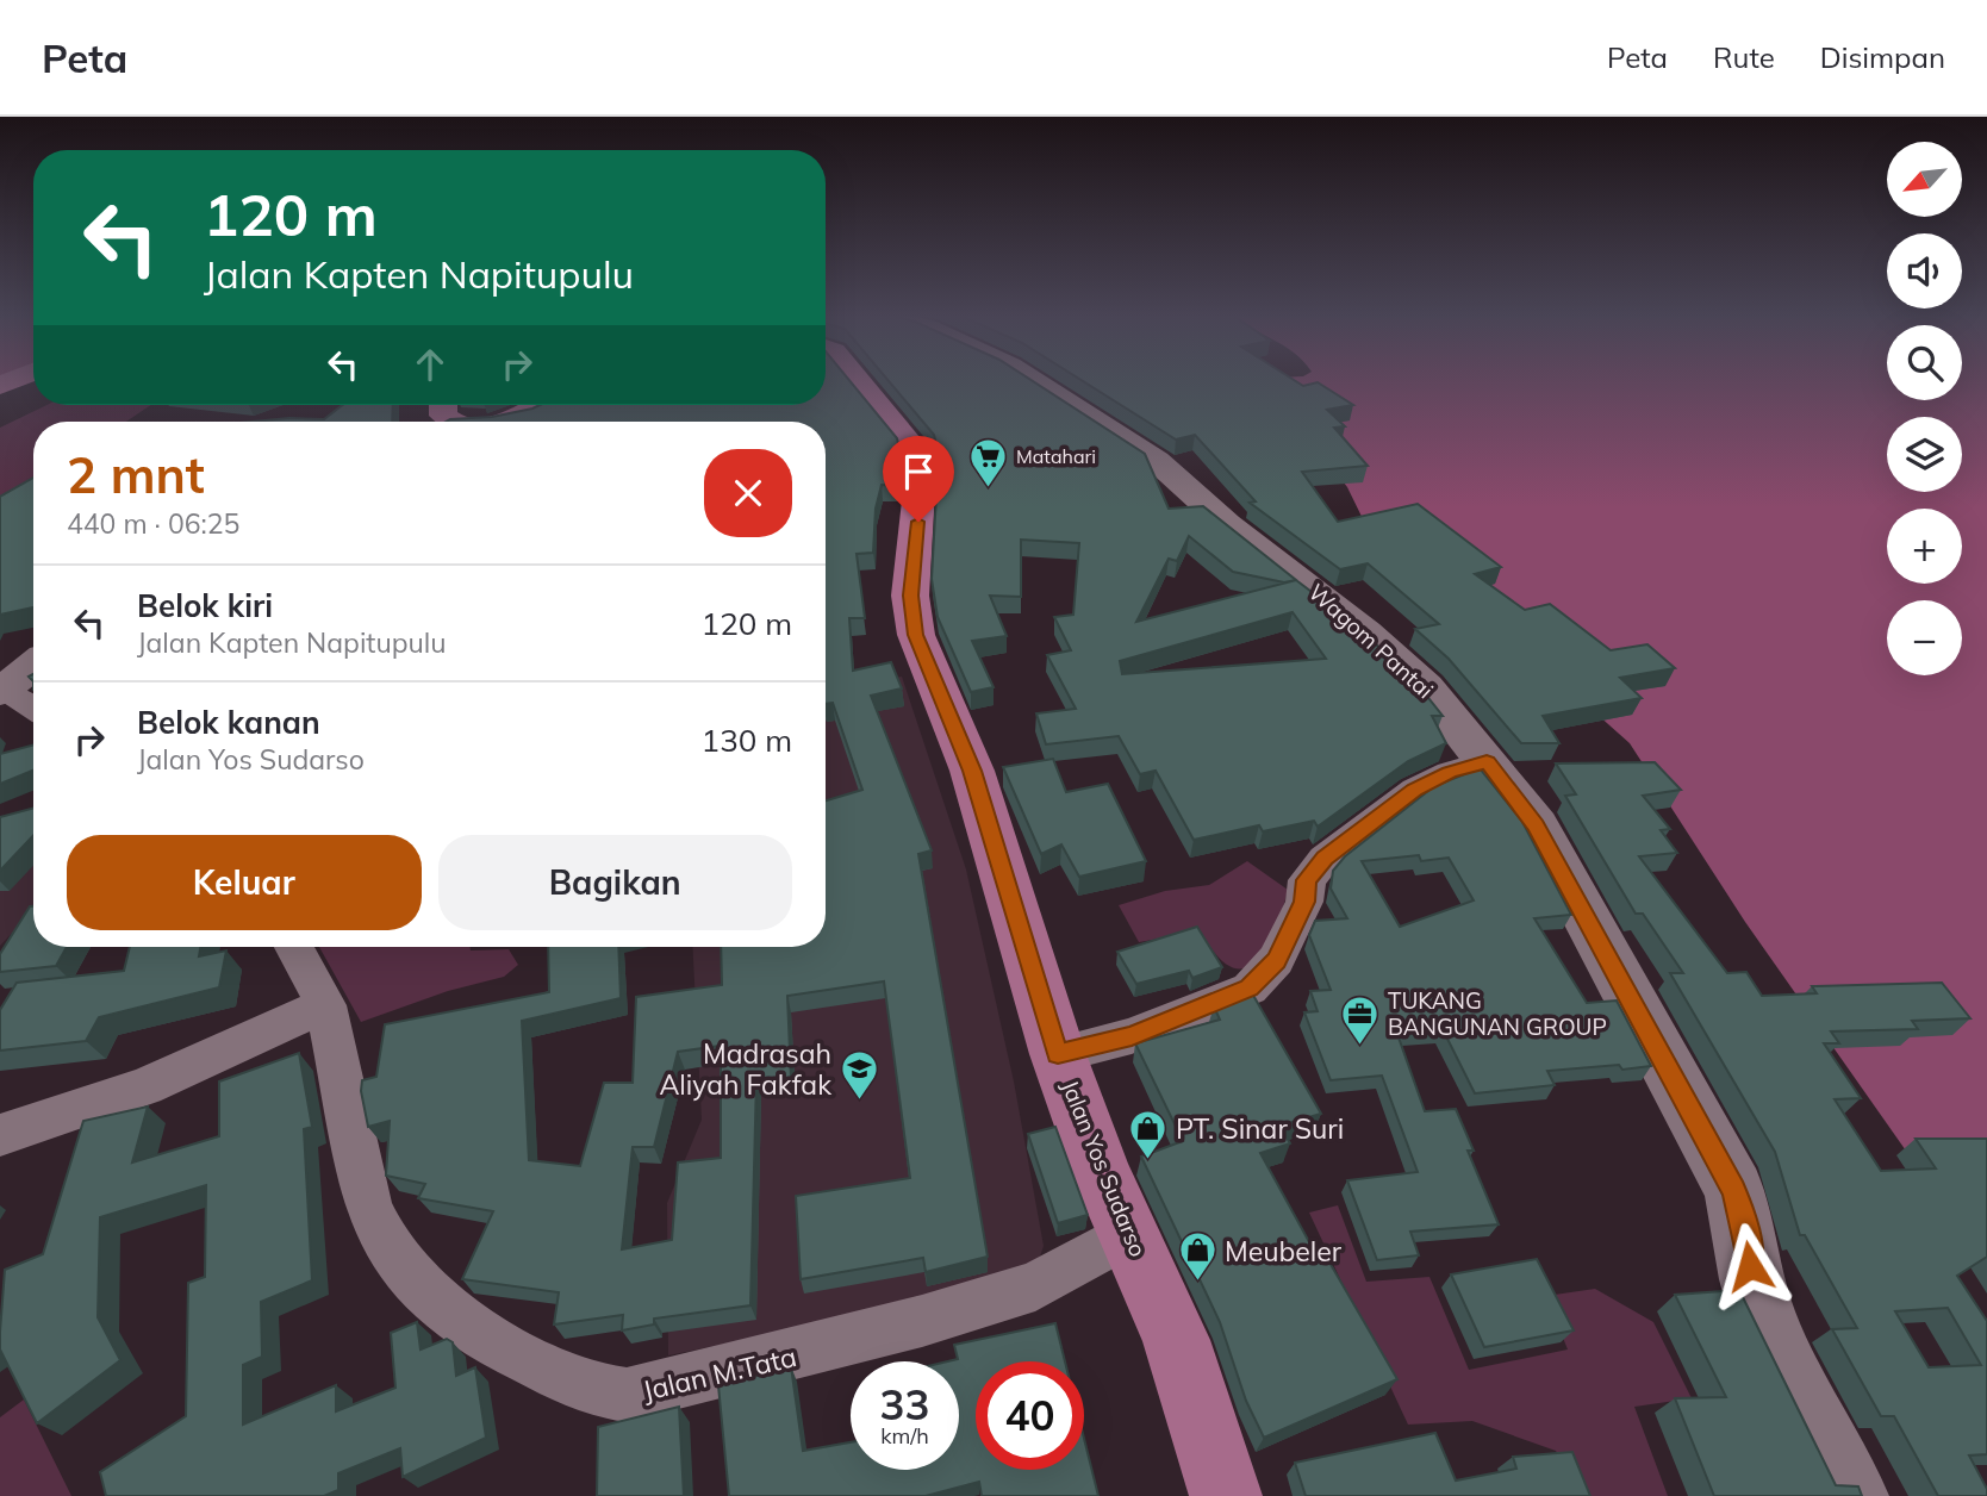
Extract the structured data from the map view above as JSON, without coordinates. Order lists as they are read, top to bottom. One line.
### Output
{"streets":{"main road":["Jalan Yos Sudarso"],"street":["Wagom Pantai","Jalan M.Tata"]},"crossings":[["Jalan Yos Sudarso","Jalan M.Tata"]],"places":{"supermarket":["Matahari"],"office":["TUKANG BANGUNAN GROUP"],"school or university":["Madrasah Aliyah Fakfak"],"shop":["PT. Sinar Suri","Meubeler"]},"north":"bottom left","page":{"header":"Peta","nav":["Peta","Rute","Disimpan"],"map_buttons":["+","−"],"turn":["120 m","Jalan Kapten Napitupulu"],"heading":["2 mnt","440 m · 06:25"],"list":[{"name":"Belok kiri","note":"Jalan Kapten Napitupulu","value":"120 m"},{"name":"Belok kanan","note":"Jalan Yos Sudarso","value":"130 m"}],"buttons":["Keluar","Bagikan"],"speed":"33 km/h","limit":"40"}}
